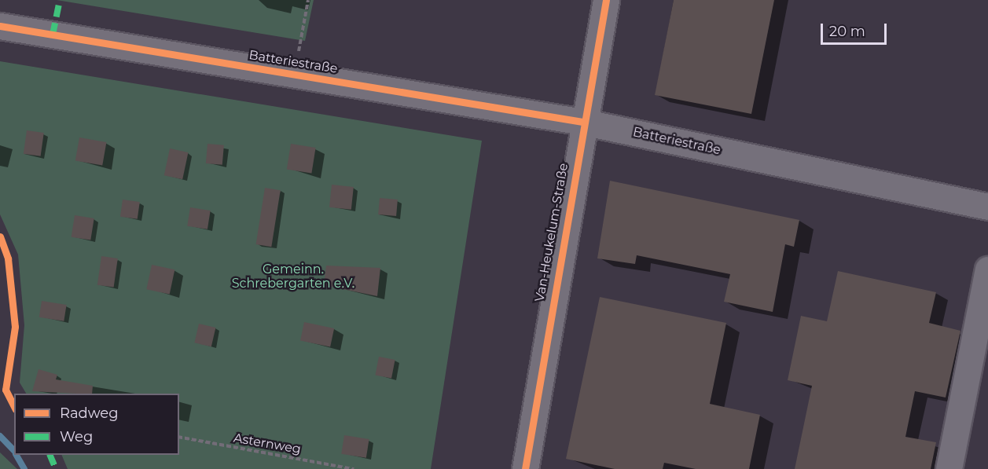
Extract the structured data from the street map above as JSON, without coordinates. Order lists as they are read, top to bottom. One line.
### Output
{"streets":{"street":["Batteriestraße","Van-Heukelum-Straße"],"path":["Asternweg"]},"crossings":[["Batteriestraße","Van-Heukelum-Straße"]],"parks":["Gemeinn. Schrebergarten e.V."],"legend":["Radweg","Weg"],"scale_bar":"20 m"}
